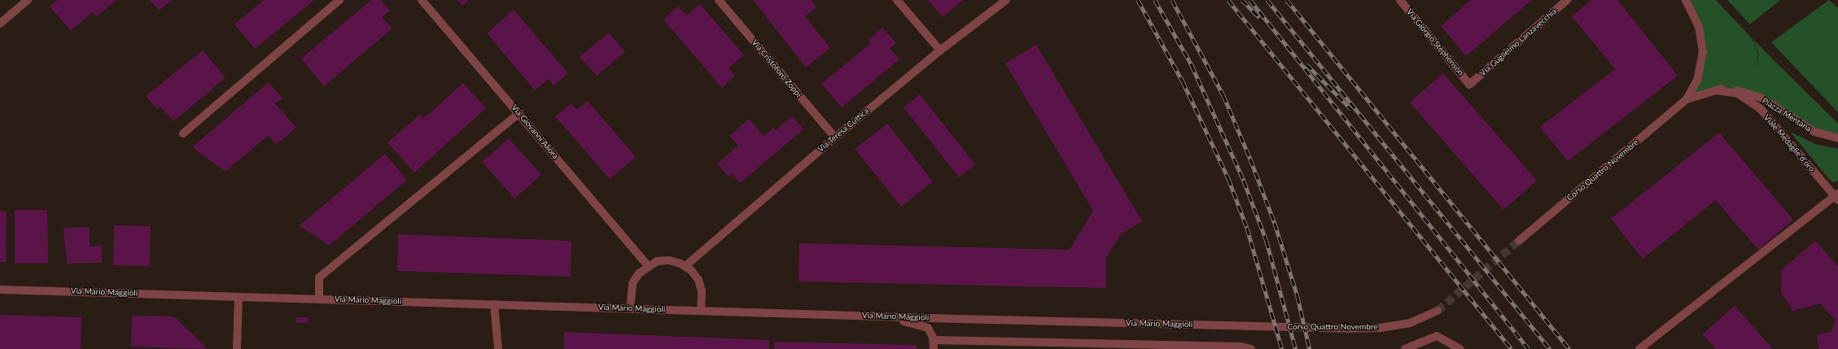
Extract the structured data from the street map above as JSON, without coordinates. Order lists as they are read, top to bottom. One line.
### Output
{"streets":{"street":["Via Giorgio Stephenson","Via Guglielmo Lanzavecchia","Via Cristoforo Zoppi","Piazza Mentana","Via Teresa Cuttica","Via Giovanni Aliora","Viale Medaglie d'oro","Corso Quattro Novembre","Via Mario Maggioli"]},"crossings":[["Via Giorgio Stephenson","Via Guglielmo Lanzavecchia"],["Via Cristoforo Zoppi","Via Teresa Cuttica"],["Piazza Mentana","Viale Medaglie d'oro"],["Piazza Mentana","Corso Quattro Novembre"],["Corso Quattro Novembre","Via Mario Maggioli"]]}
